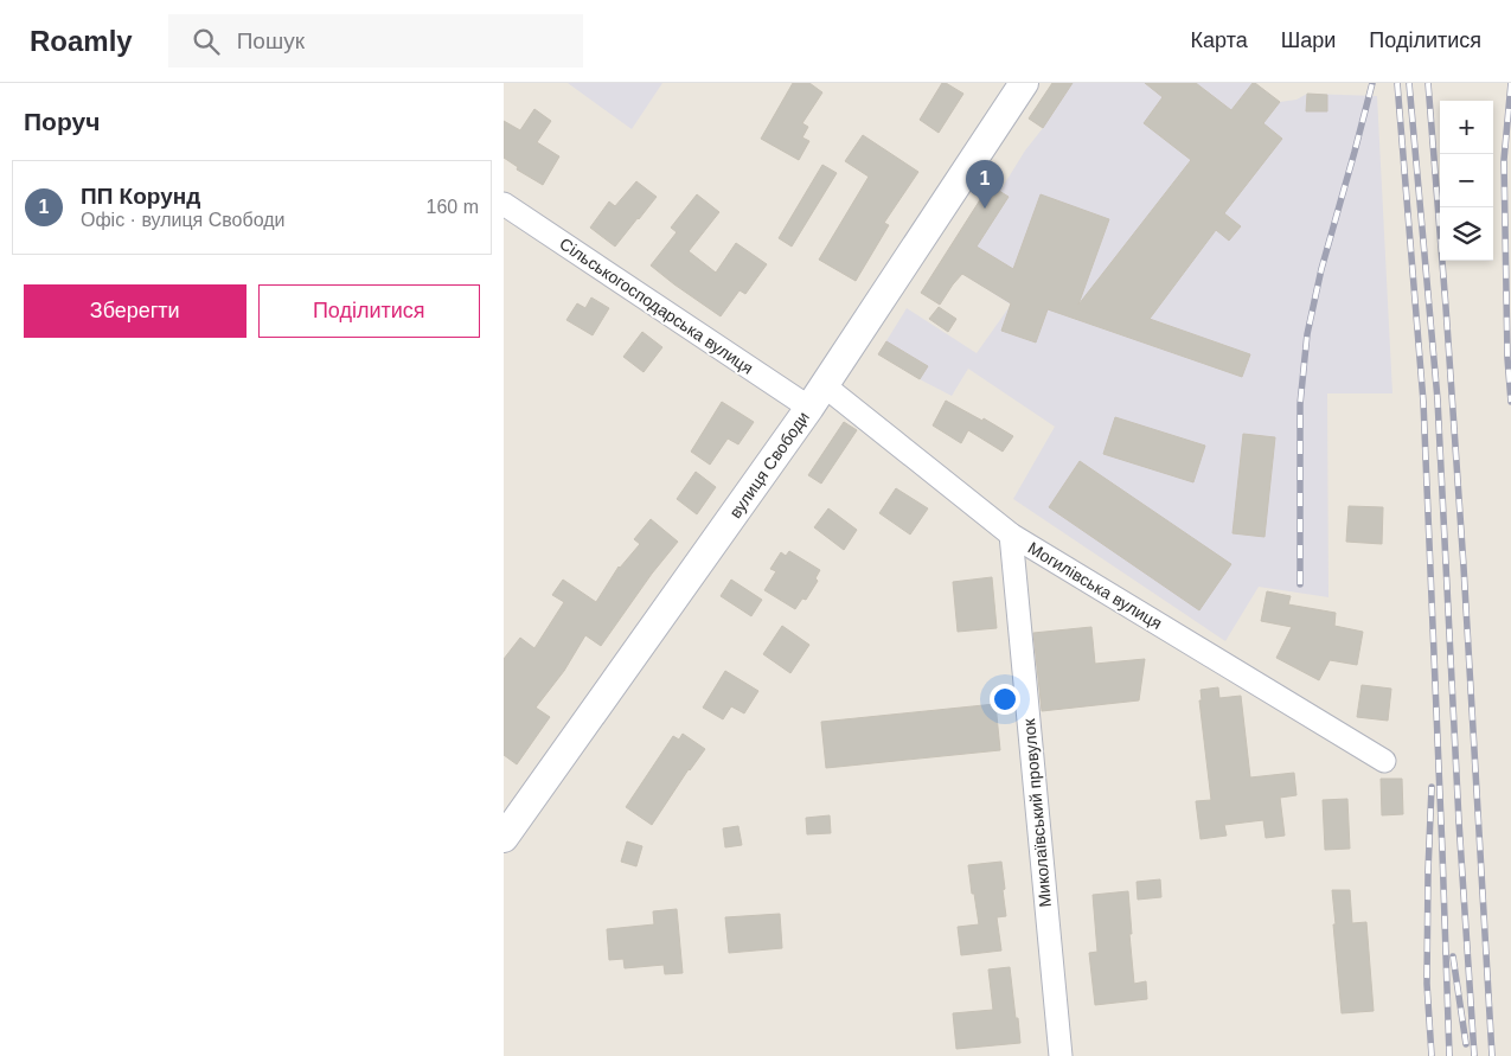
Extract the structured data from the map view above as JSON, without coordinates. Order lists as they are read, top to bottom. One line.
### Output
{"streets":{"street":["Сільськогосподарська вулиця","вулиця Свободи","Могилівська вулиця","Миколаївський провулок"]},"crossings":[["Сільськогосподарська вулиця","вулиця Свободи"],["Сільськогосподарська вулиця","Могилівська вулиця"],["вулиця Свободи","Могилівська вулиця"],["Могилівська вулиця","Миколаївський провулок"]],"page":{"header":"Roamly","search":"Пошук","nav":["Карта","Шари","Поділитися"],"heading":"Поруч","map_buttons":["+","−"],"list":[{"mark":"1","name":"ПП Корунд","note":"Офіс · вулиця Свободи","value":"160 m"}],"pins":"1","buttons":["Зберегти","Поділитися"]}}
